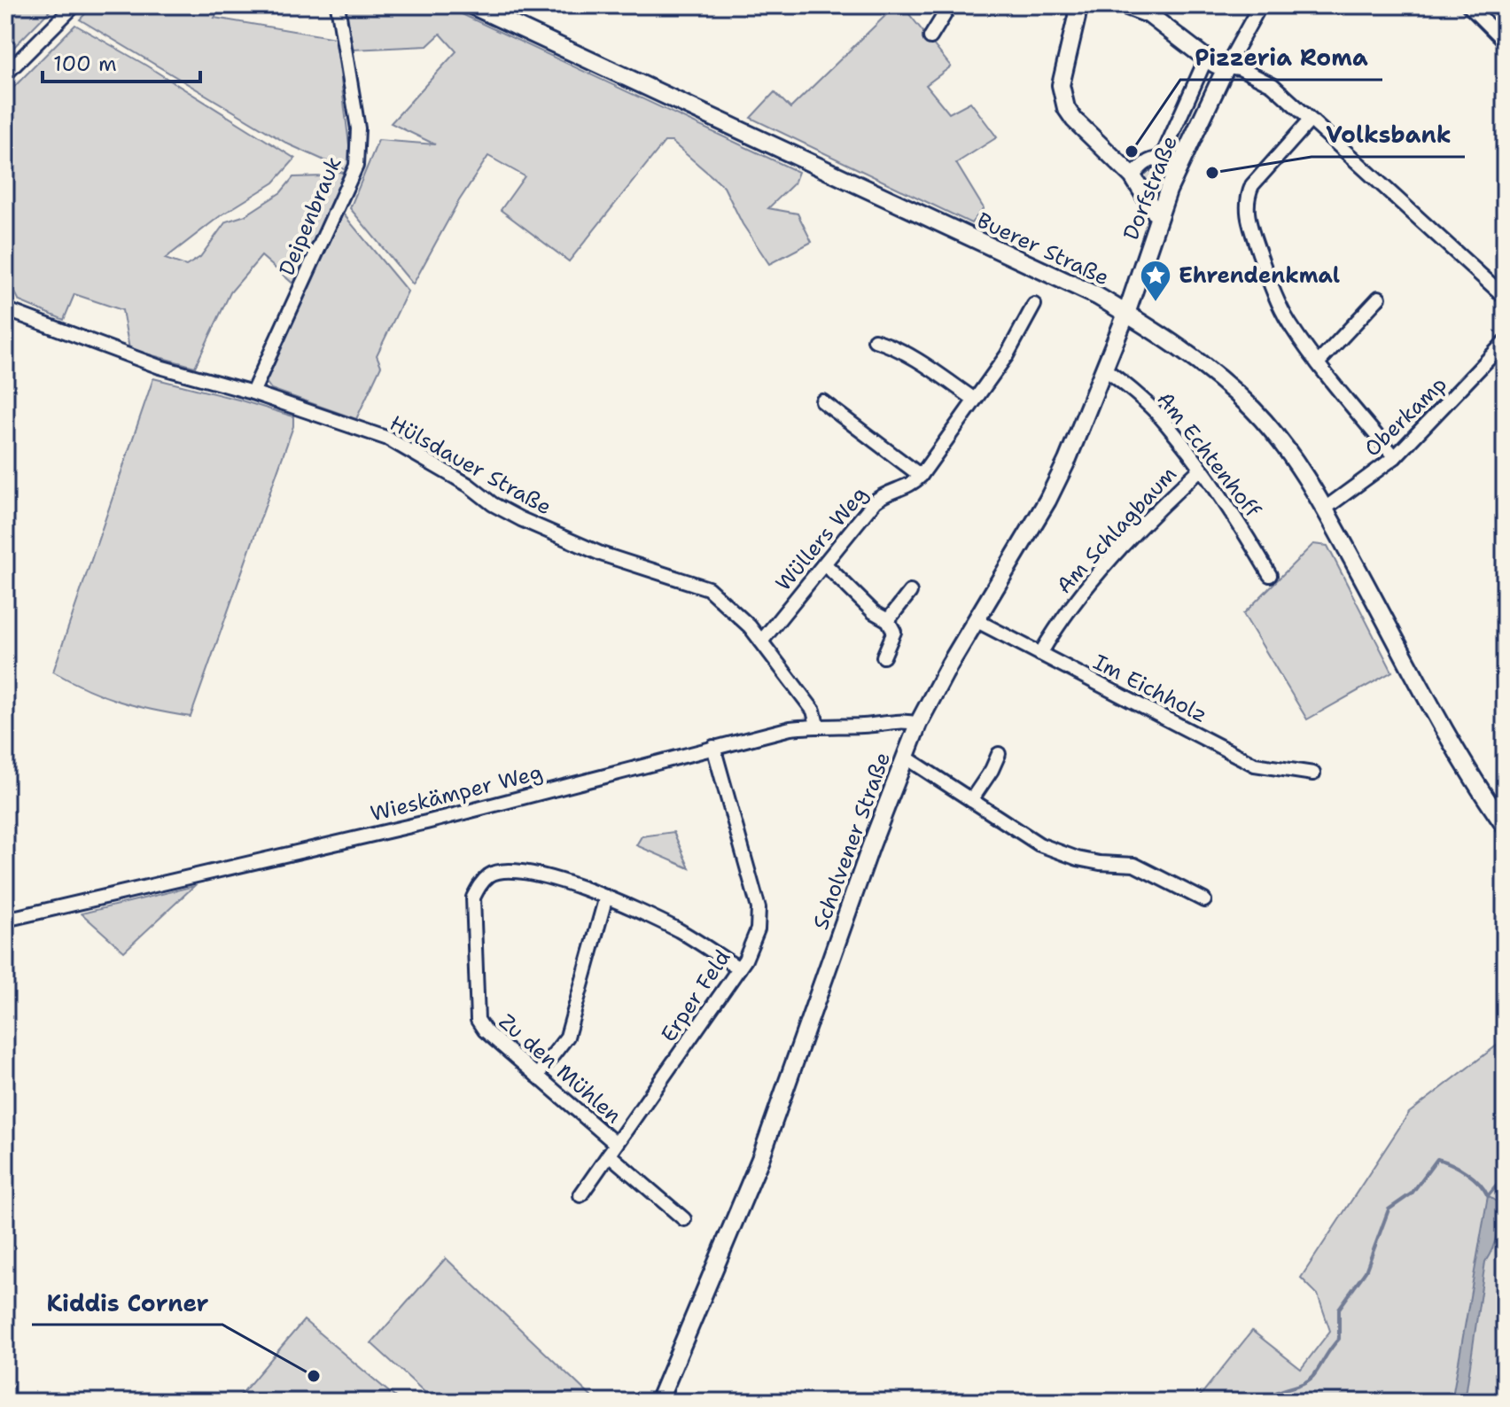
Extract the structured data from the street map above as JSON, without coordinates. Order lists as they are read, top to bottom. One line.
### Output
{"streets":{"main road":["Dorfstraße","Buerer Straße","Scholvener Straße"],"street":["Deipenbrauk","Oberkamp","Am Echtenhoff","Hülsdauer Straße","Am Schlagbaum","Wüllers Weg","Im Eichholz","Wieskämper Weg","Erper Feld","Zu den Mühlen"]},"crossings":[["Dorfstraße","Buerer Straße"],["Dorfstraße","Scholvener Straße"],["Deipenbrauk","Hülsdauer Straße"],["Buerer Straße","Oberkamp"],["Buerer Straße","Scholvener Straße"],["Am Echtenhoff","Am Schlagbaum"],["Am Echtenhoff","Scholvener Straße"],["Hülsdauer Straße","Wüllers Weg"],["Hülsdauer Straße","Wieskämper Weg"],["Am Schlagbaum","Im Eichholz"],["Im Eichholz","Scholvener Straße"],["Wieskämper Weg","Scholvener Straße"],["Wieskämper Weg","Erper Feld"],["Erper Feld","Zu den Mühlen"]],"places":{"other":["Pizzeria Roma","Volksbank","Kiddis Corner"],"place":["Ehrendenkmal"]},"scale_bar":"100 m"}
